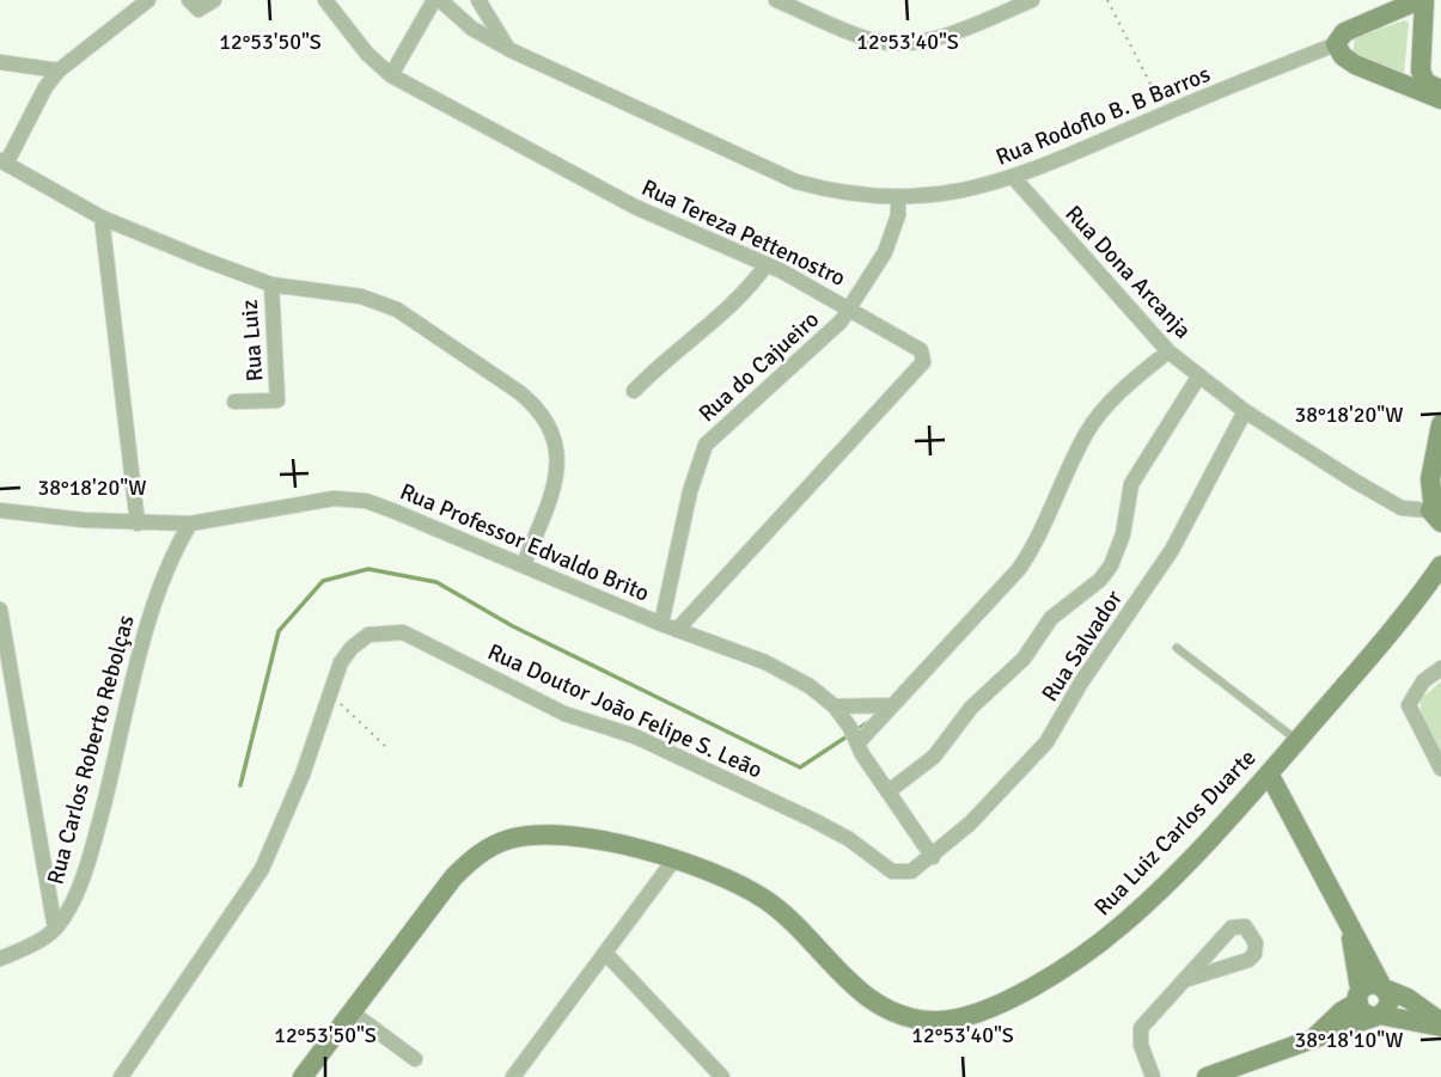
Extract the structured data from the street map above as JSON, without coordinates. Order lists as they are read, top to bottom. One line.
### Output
{"streets":{"street":["Rua Rodoflo B. B Barros","Rua Tereza Pettenostro","Rua Dona Arcanja","Rua Luiz","Rua do Cajueiro","Rua Professor Edvaldo Brito","Rua Salvador","Rua Doutor João Felipe S. Leão","Rua Carlos Roberto Rebolças","Rua Luiz Carlos Duarte"]},"crossings":[["Rua Rodoflo B. B Barros","Rua Dona Arcanja"],["Rua Rodoflo B. B Barros","Rua do Cajueiro"],["Rua Tereza Pettenostro","Rua do Cajueiro"],["Rua Tereza Pettenostro","Rua Professor Edvaldo Brito"],["Rua Dona Arcanja","Rua Salvador"],["Rua do Cajueiro","Rua Professor Edvaldo Brito"],["Rua Professor Edvaldo Brito","Rua Salvador"],["Rua Professor Edvaldo Brito","Rua Carlos Roberto Rebolças"],["Rua Salvador","Rua Doutor João Felipe S. Leão"]],"coordinates":["12°53'50\"S","12°53'40\"S","38°18'20\"W","38°18'10\"W"]}
